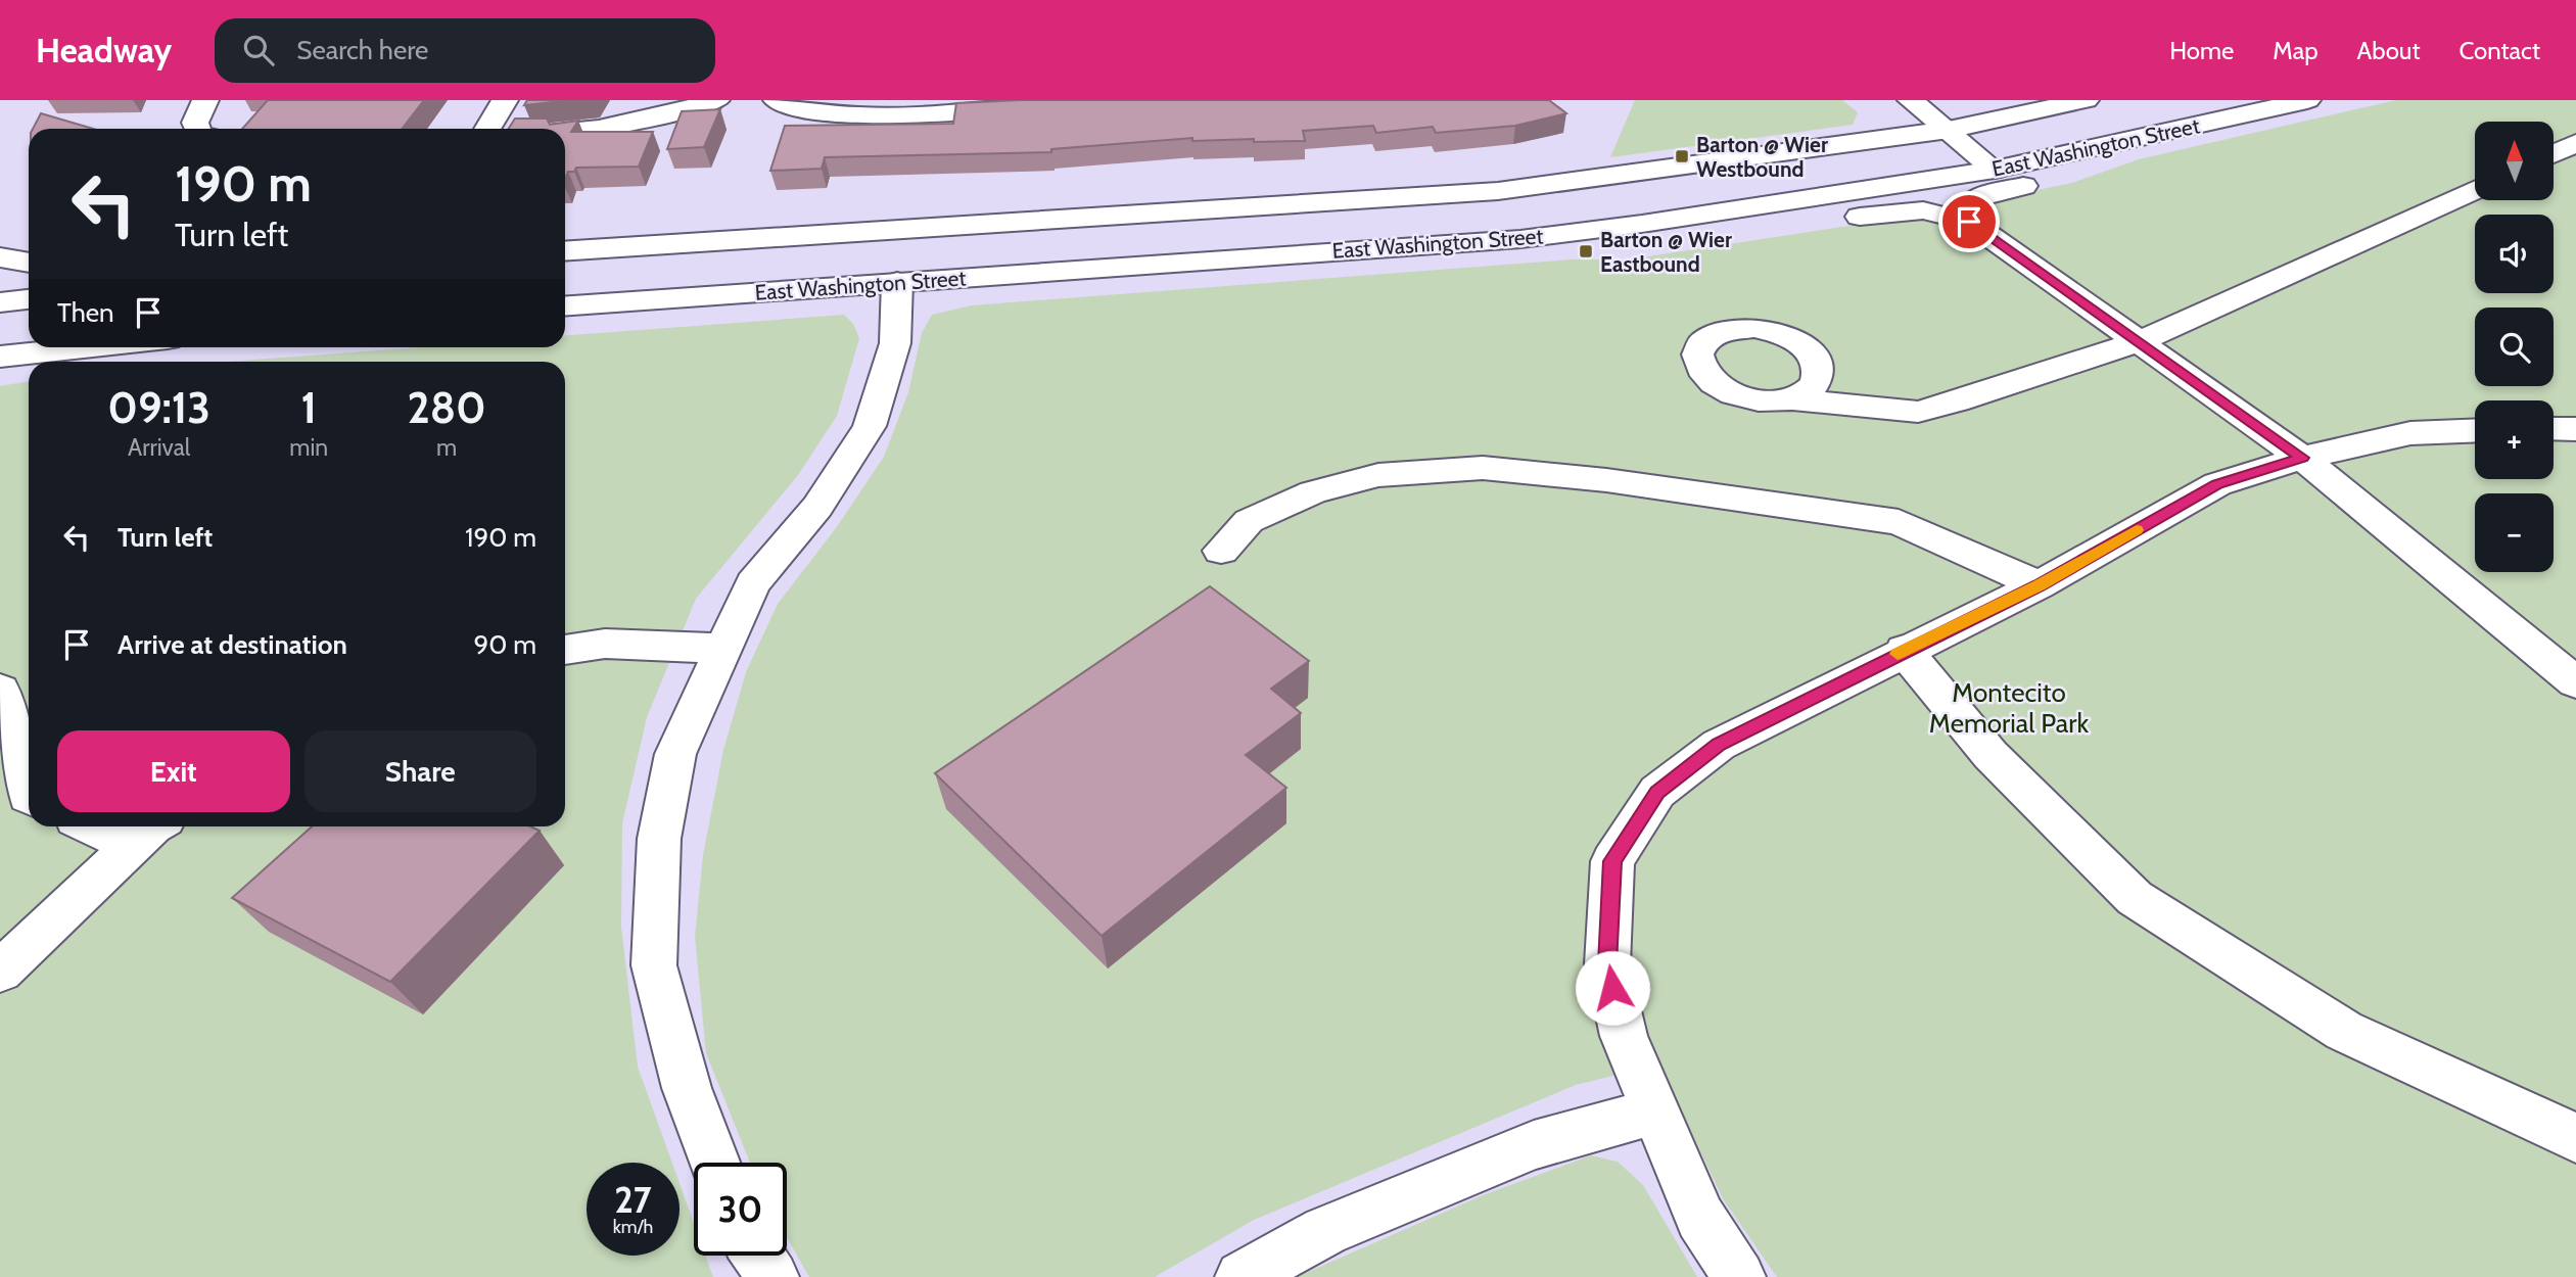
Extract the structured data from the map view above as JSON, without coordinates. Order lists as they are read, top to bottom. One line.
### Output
{"streets":{"street":["East Washington Street"]},"parks":["Montecito Memorial Park"],"places":{"transit":["Barton @ Wier Westbound","Barton @ Wier Eastbound"]},"north":"top","page":{"header":"Headway","search":"Search here","nav":["Home","Map","About","Contact"],"map_buttons":["+","−"],"turn":["190 m","Turn left"],"then":"Then","eta":["09:13","Arrival","1","min","280","m"],"list":[{"name":"Turn left","value":"190 m"},{"name":"Arrive at destination","value":"90 m"}],"buttons":["Exit","Share"],"speed":"27 km/h","limit":"30"}}
